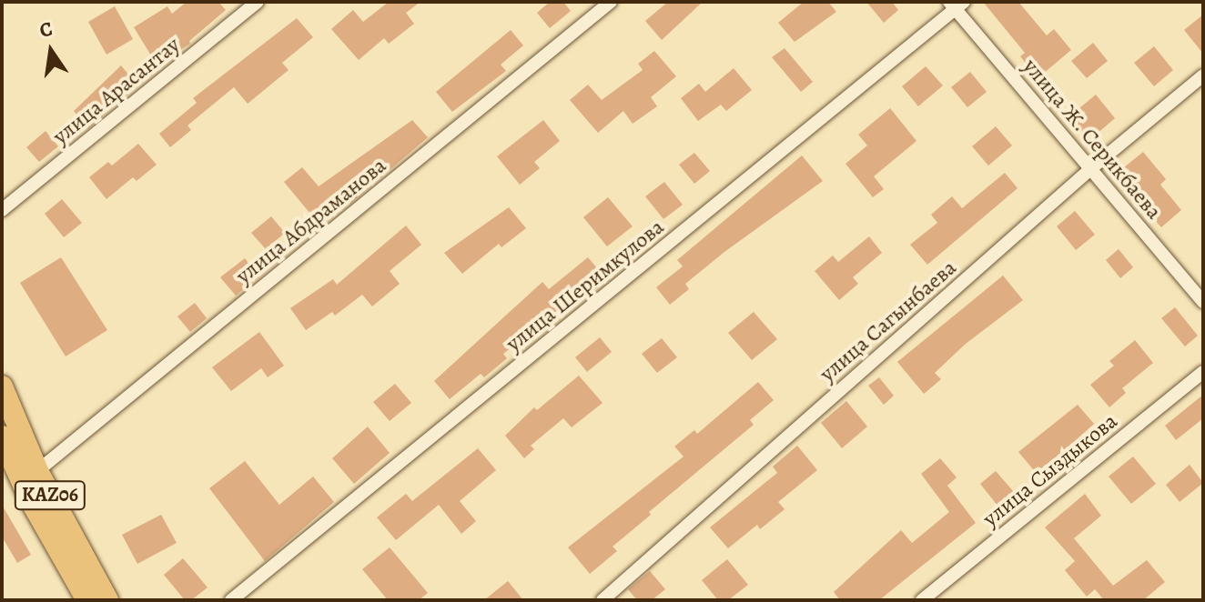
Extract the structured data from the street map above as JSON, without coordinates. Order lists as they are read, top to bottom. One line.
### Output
{"streets":{"highway":["KАZ06"],"street":["улица Арасантау","улица Ж. Серикбаева","улица Абдраманова","улица Шеримкулова","улица Сагынбаева","улица Сыздыкова"]},"crossings":[["улица Ж. Серикбаева","улица Шеримкулова"],["улица Ж. Серикбаева","улица Сагынбаева"],["улица Абдраманова","KАZ06"]],"north":"top"}
